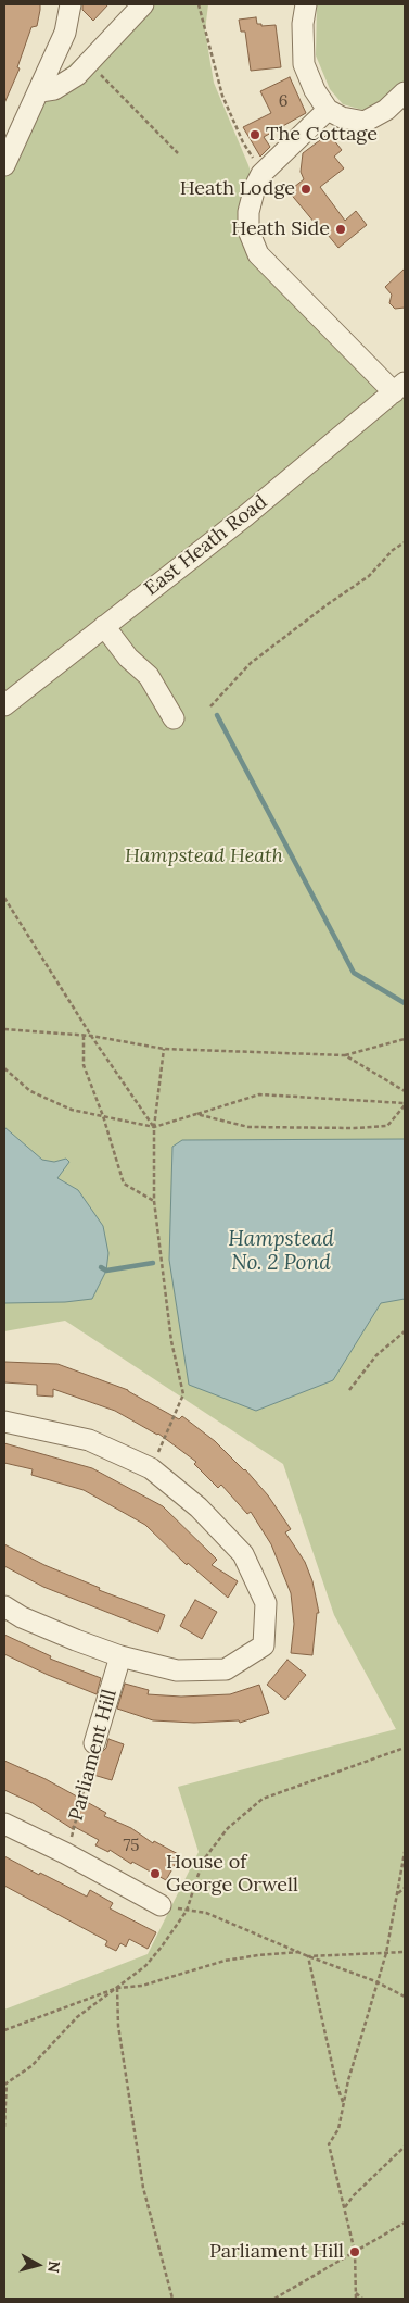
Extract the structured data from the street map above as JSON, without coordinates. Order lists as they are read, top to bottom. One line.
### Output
{"streets":{"street":["East Heath Road","Parliament Hill"]},"water":["Hampstead No. 2 Pond"],"parks":["Hampstead Heath"],"places":["The Cottage","Heath Lodge","Heath Side","House of George Orwell","Parliament Hill"],"house_numbers":["6","75"],"north":"right"}
